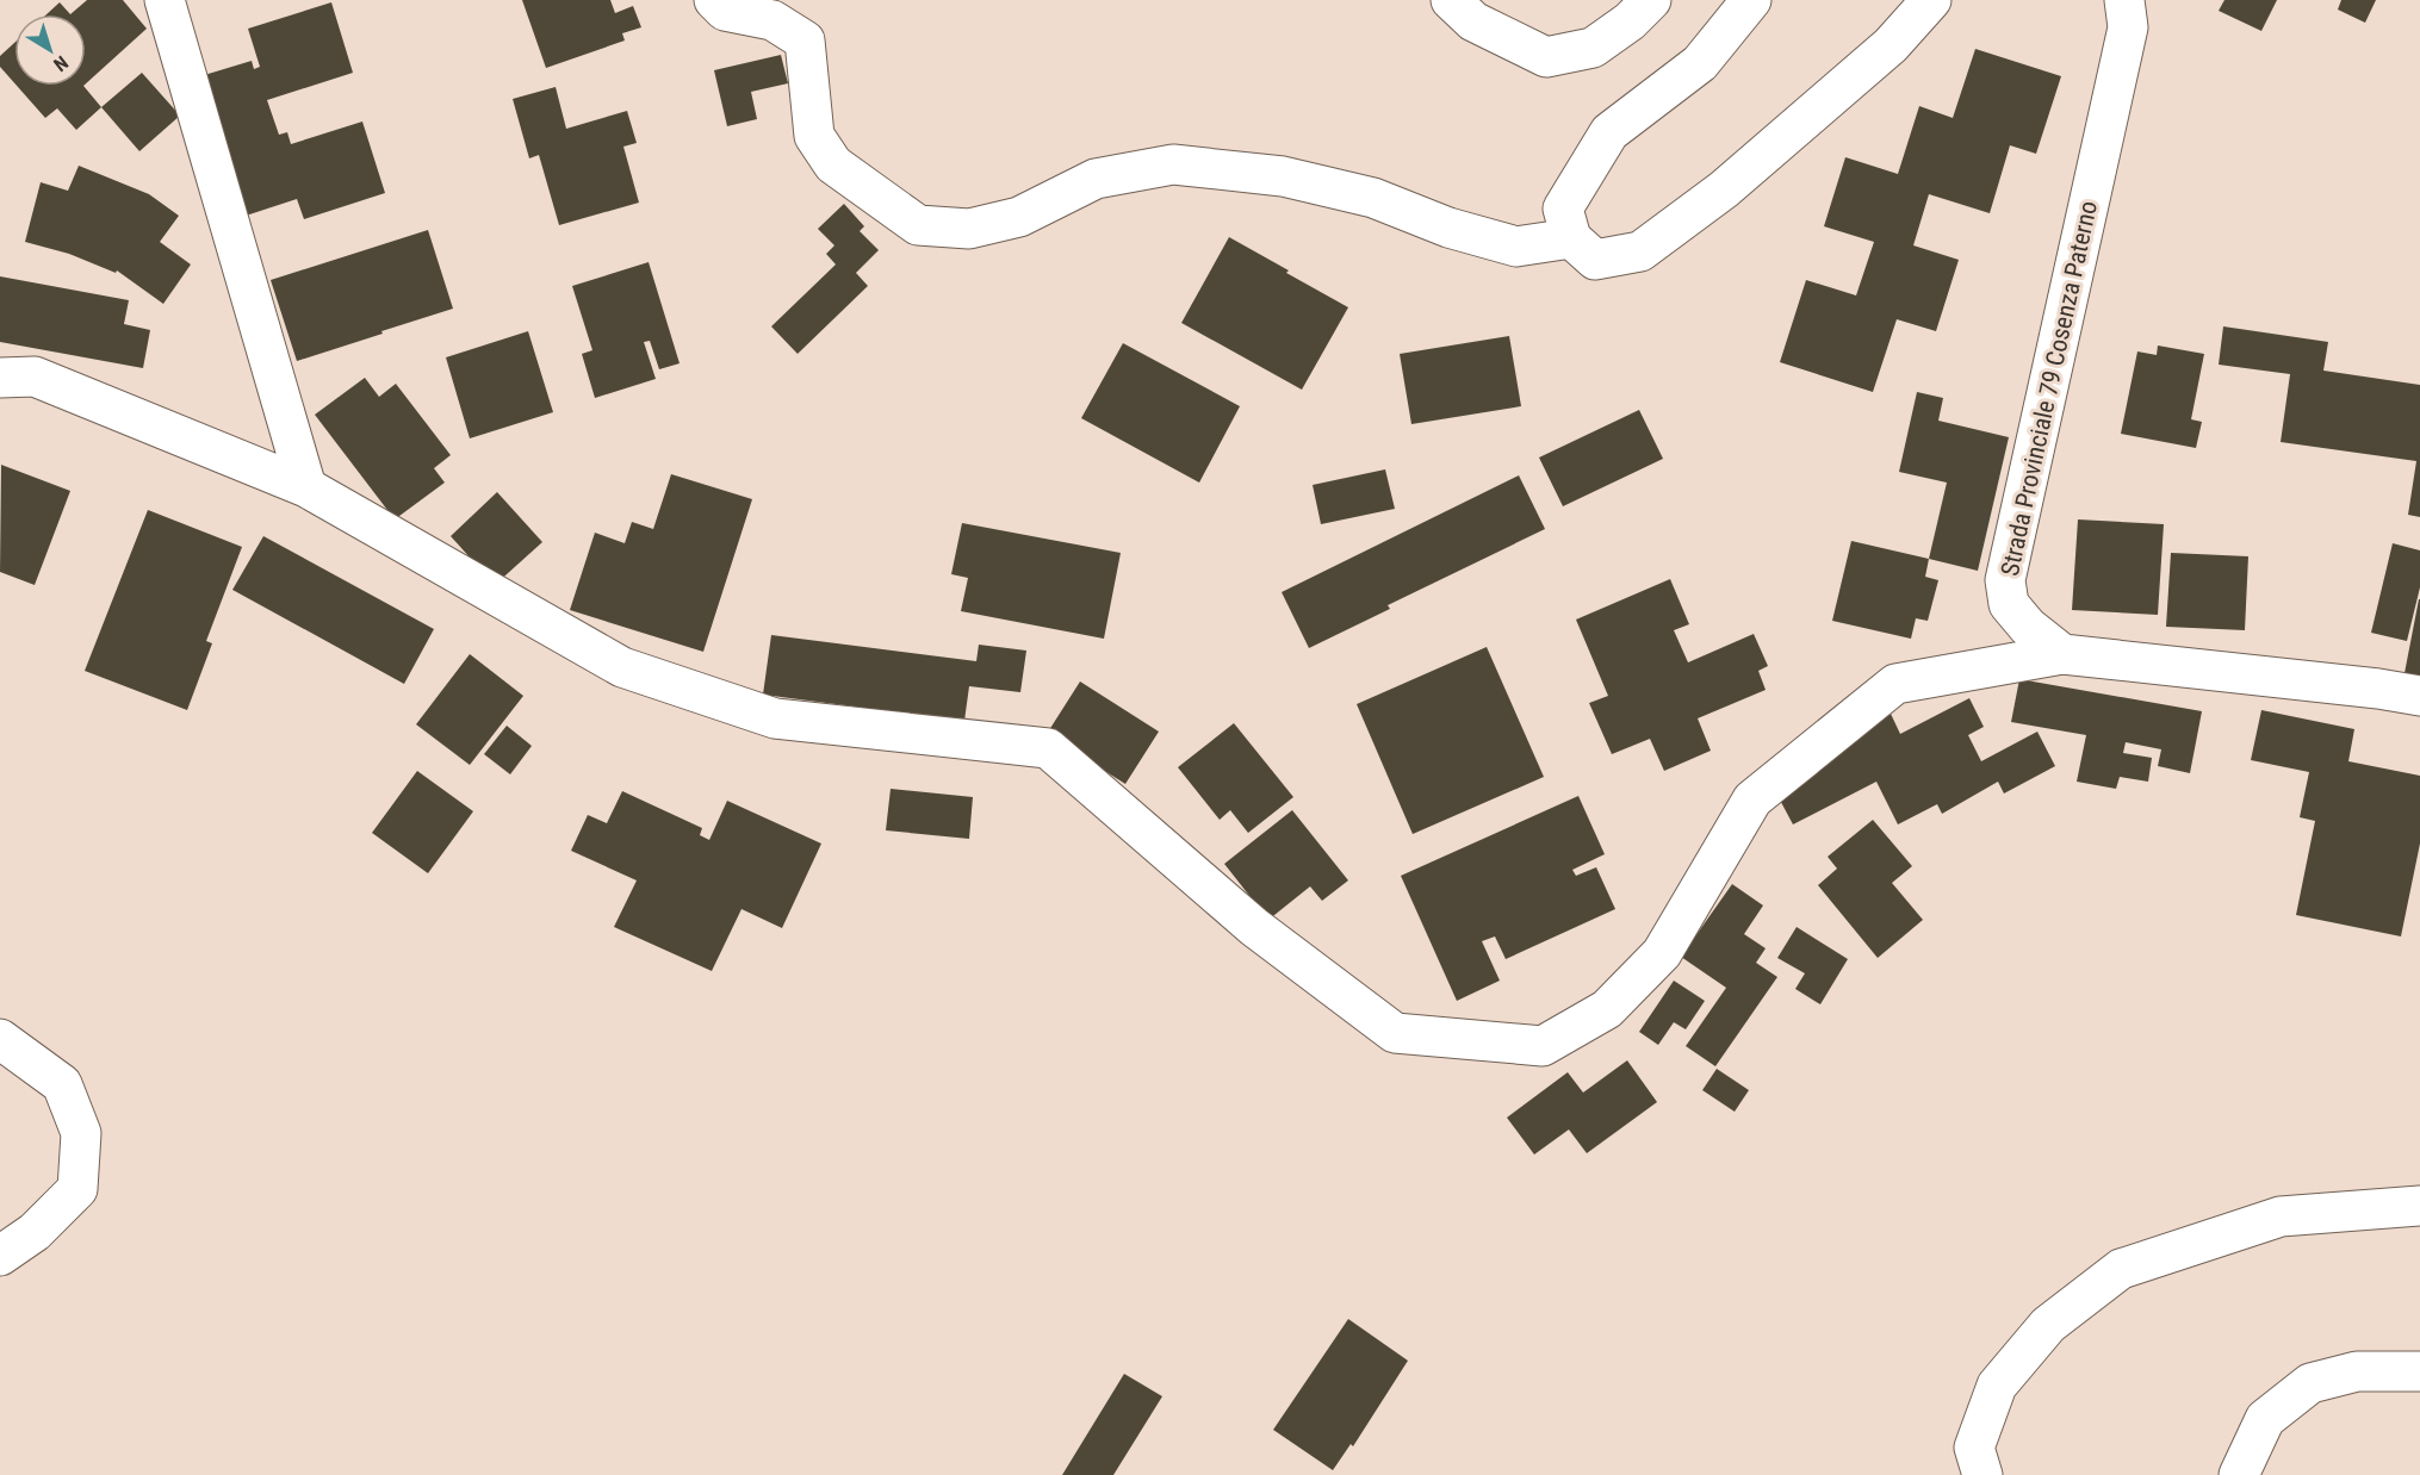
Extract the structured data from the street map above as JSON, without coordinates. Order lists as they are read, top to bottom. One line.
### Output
{"streets":{"street":["Strada Provinciale 79 Cosenza Paterno"]},"north":"bottom right"}
